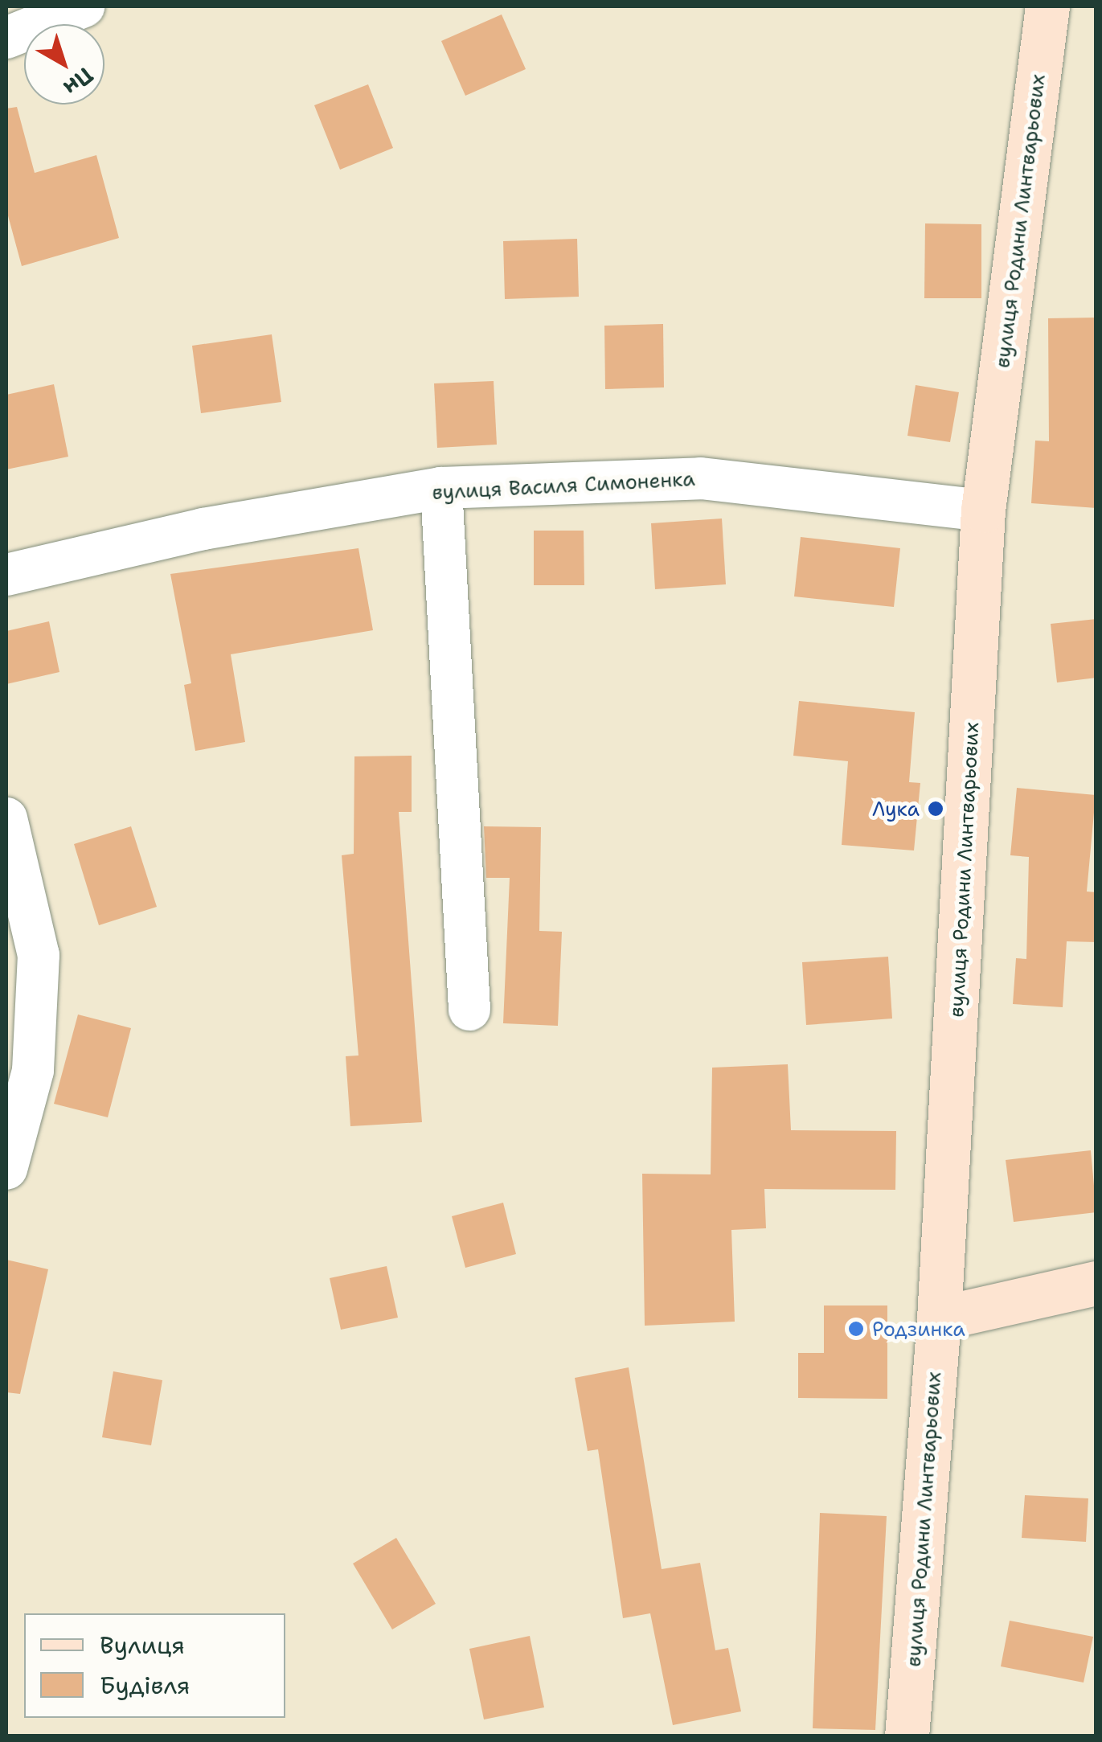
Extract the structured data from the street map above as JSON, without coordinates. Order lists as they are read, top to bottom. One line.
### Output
{"streets":{"main road":["вулиця Родини Линтварьових"],"street":["вулиця Василя Симоненка"]},"crossings":[["вулиця Родини Линтварьових","вулиця Василя Симоненка"]],"places":["Лука","Родзинка"],"legend":["Вулиця","Будівля"],"north":"bottom right"}
